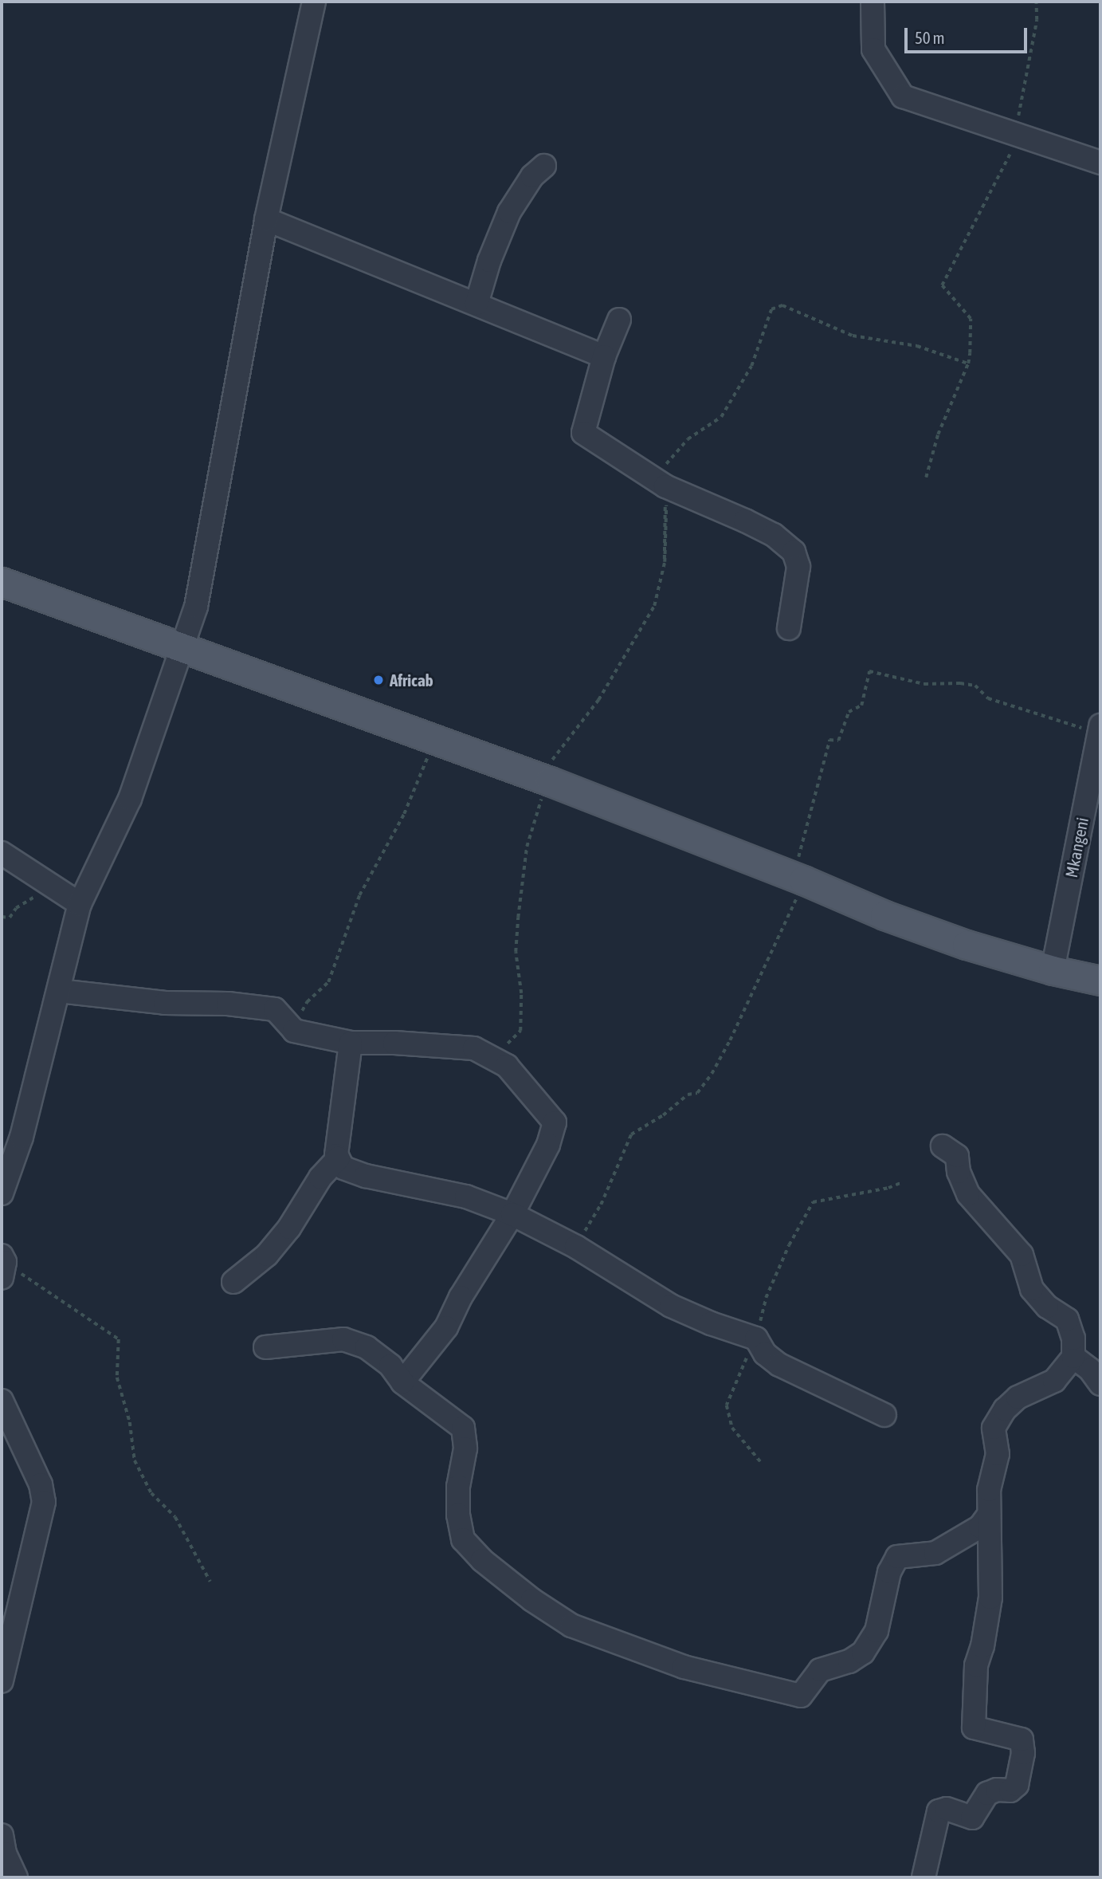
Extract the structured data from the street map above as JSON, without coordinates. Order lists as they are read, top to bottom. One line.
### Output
{"streets":{"street":["Mkangeni"]},"places":["Africab"],"scale_bar":"50 m"}
